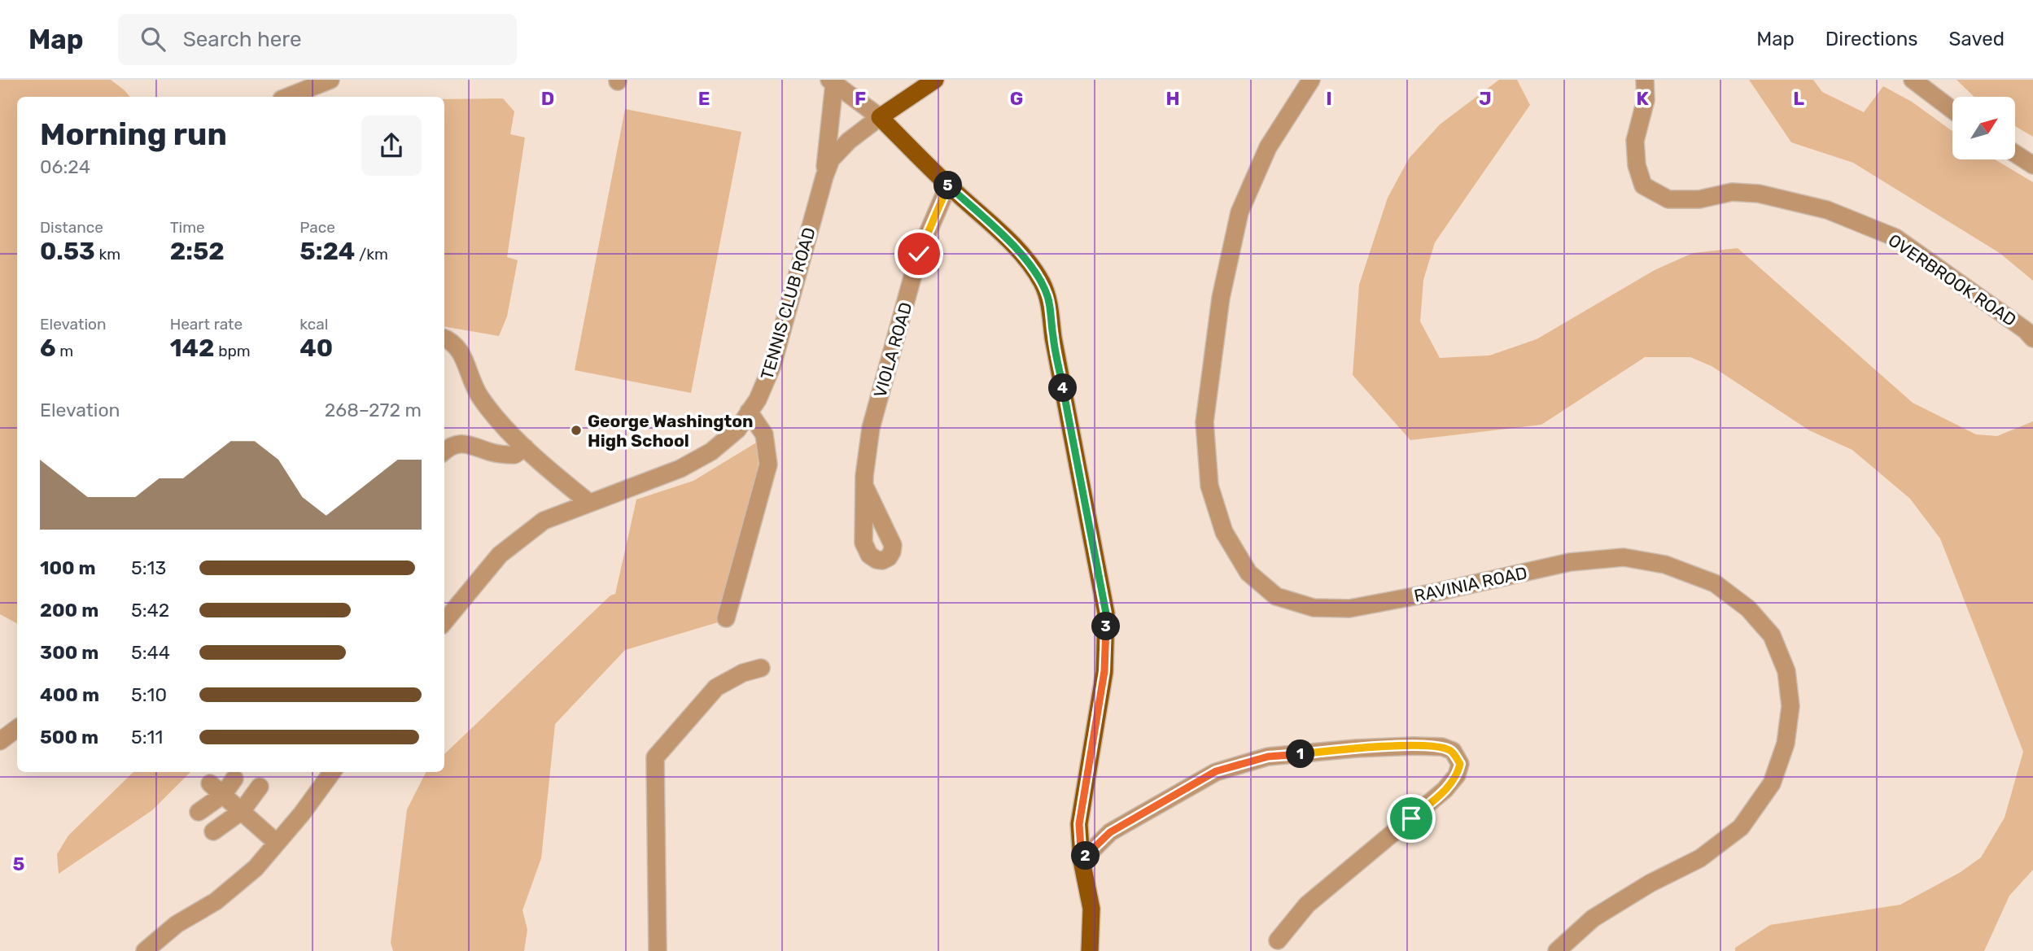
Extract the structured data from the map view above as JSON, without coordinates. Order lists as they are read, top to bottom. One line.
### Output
{"streets":{"street":["OVERBROOK ROAD","TENNIS CLUB ROAD","VIOLA ROAD","RAVINIA ROAD"]},"places":["George Washington High School"],"north":"top right","page":{"header":"Map","search":"Search here","nav":["Map","Directions","Saved"],"heading":["Morning run","06:24"],"pins":["5","4","3","1","2"],"stats":[["Distance","0.53 km"],["Time","2:52"],["Pace","5:24 /km"],["Elevation","6 m"],["Heart rate","142 bpm"],["kcal","40"]],"chart":["Elevation","268–272 m"],"list":[{"name":"100 m","note":"5:13"},{"name":"200 m","note":"5:42"},{"name":"300 m","note":"5:44"},{"name":"400 m","note":"5:10"},{"name":"500 m","note":"5:11"}]},"grid":{"columns":["D","E","F","G","H","I","J","K","L"],"rows":["5"]}}
